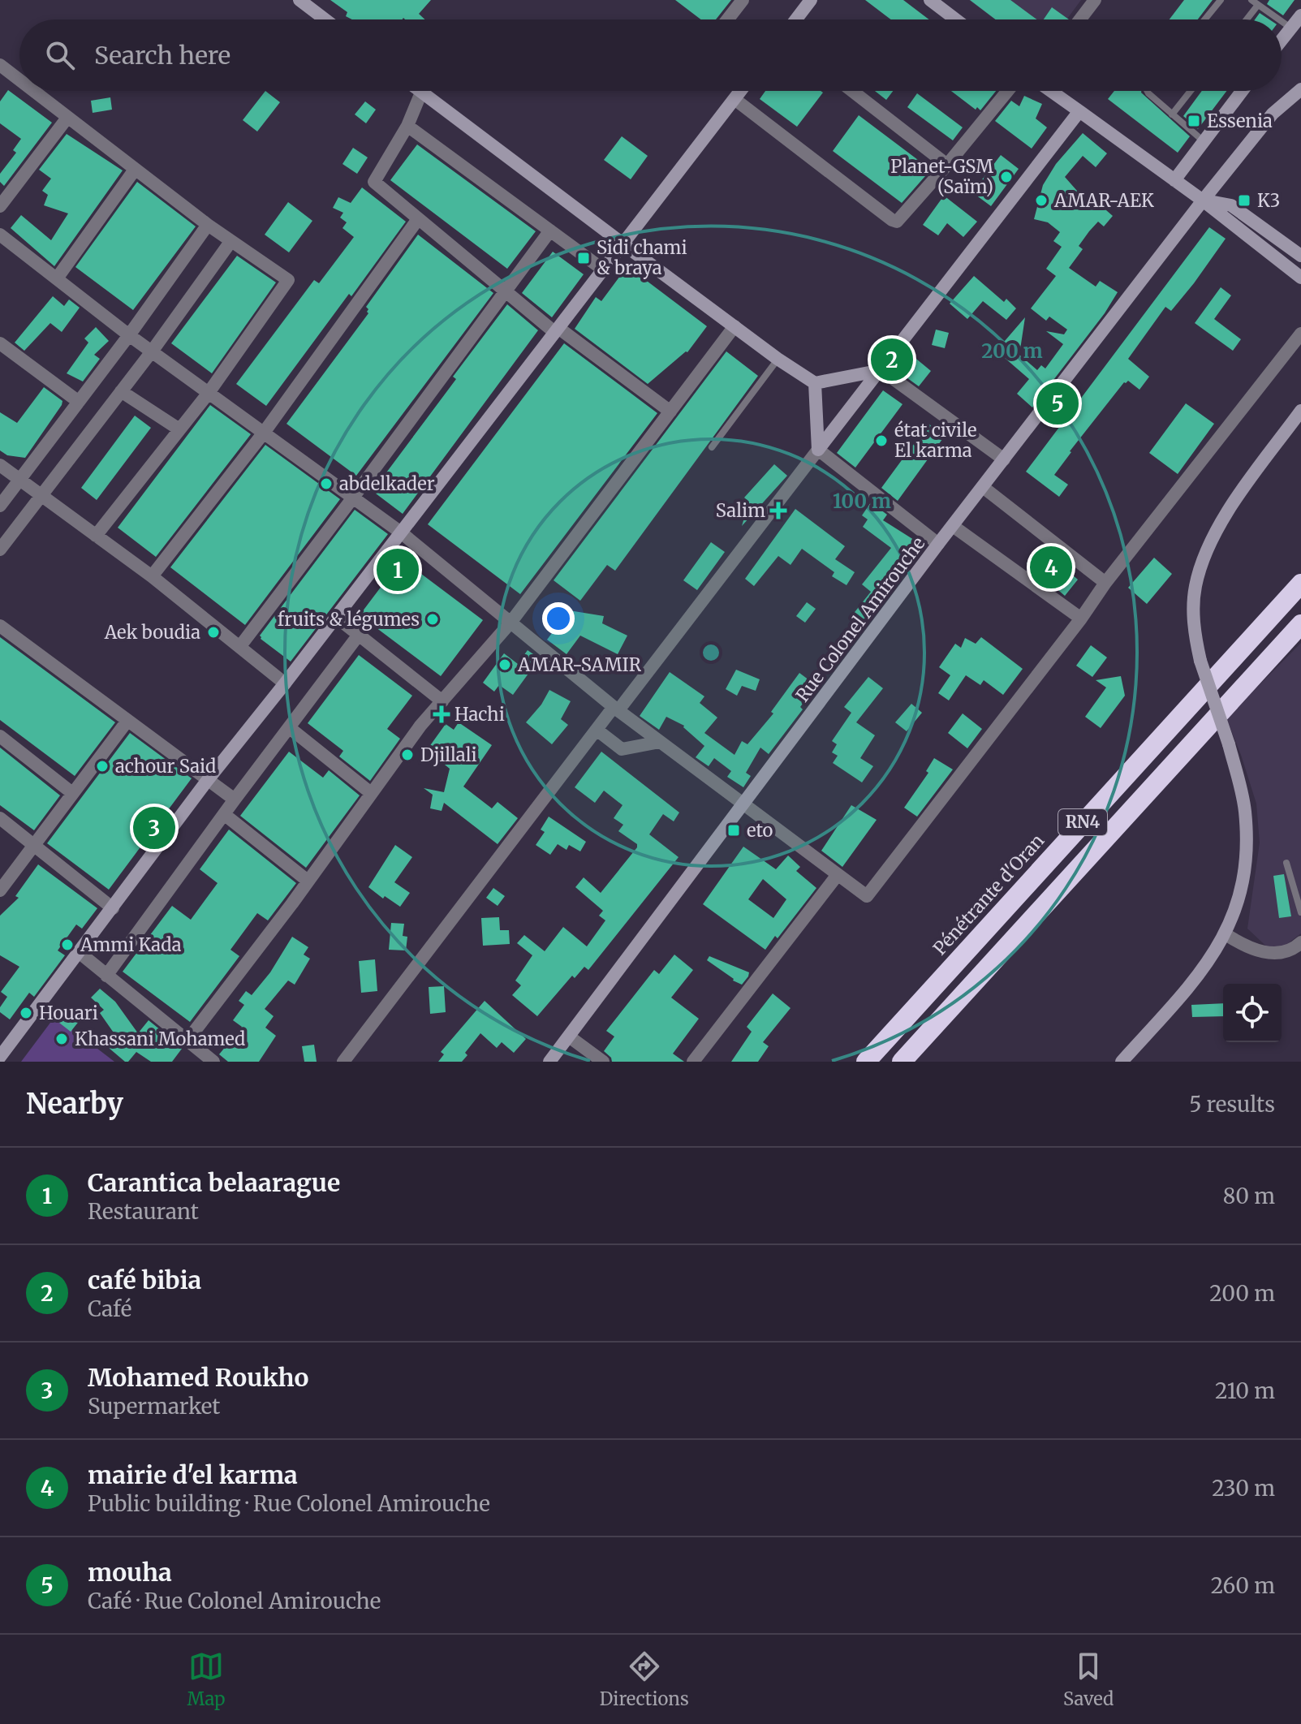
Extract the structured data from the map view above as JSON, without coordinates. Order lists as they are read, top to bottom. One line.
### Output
{"streets":{"highway":["RN4","Pénétrante d'Oran"],"street":["Rue Colonel Amirouche"]},"places":{"transit":["Essenia","K3","Sidi chami & braya","eto"],"other":["Planet-GSM (Saïm)","AMAR-AEK","état civile El karma","abdelkader","fruits & légumes","Aek boudia","AMAR-SAMIR","Djillali","achour Said","Ammi Kada","Houari","Khassani Mohamed"],"health":["Salim","Hachi"]},"page":{"search":"Search here","pins":["2","5","4","1","3"],"heading":["Nearby","5 results"],"list":[{"mark":"1","name":"Carantica belaarague","note":"Restaurant","value":"80 m"},{"mark":"2","name":"café bibia","note":"Café","value":"200 m"},{"mark":"3","name":"Mohamed Roukho","note":"Supermarket","value":"210 m"},{"mark":"4","name":"mairie d'el karma","note":"Public building · Rue Colonel Amirouche","value":"230 m"},{"mark":"5","name":"mouha","note":"Café · Rue Colonel Amirouche","value":"260 m"}],"nav":["Map","Directions","Saved"]},"rings":["200 m","100 m"]}
